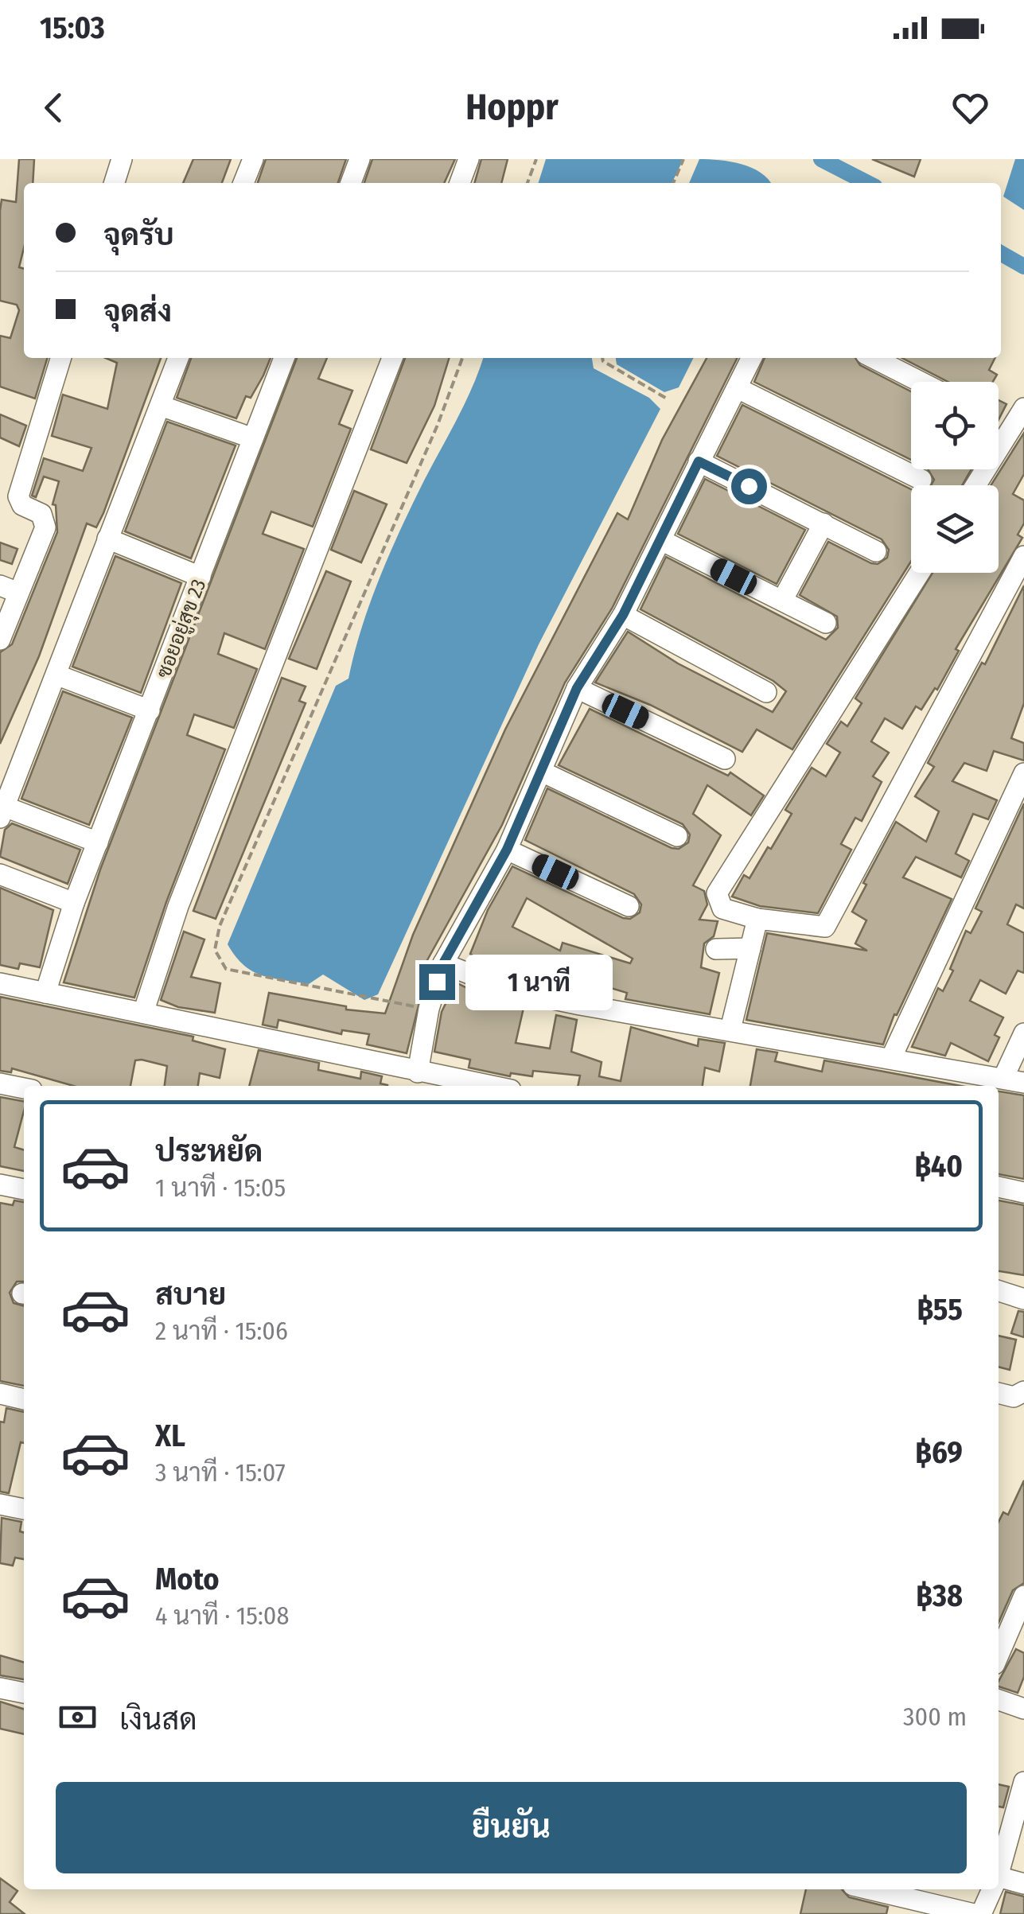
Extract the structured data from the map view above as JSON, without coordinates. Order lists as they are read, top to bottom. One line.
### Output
{"streets":{"street":["ซอยอยู่สุข 23"]},"page":{"status":"15:03","header":"Hoppr","banner":["จุดรับ","จุดส่ง"],"bubble":"1 นาที","list":[{"name":"ประหยัด","note":"1 นาที · 15:05","value":"฿40"},{"name":"สบาย","note":"2 นาที · 15:06","value":"฿55"},{"name":"XL","note":"3 นาที · 15:07","value":"฿69"},{"name":"Moto","note":"4 นาที · 15:08","value":"฿38"}],"pay":["เงินสด","300 m"],"buttons":"ยืนยัน"}}
